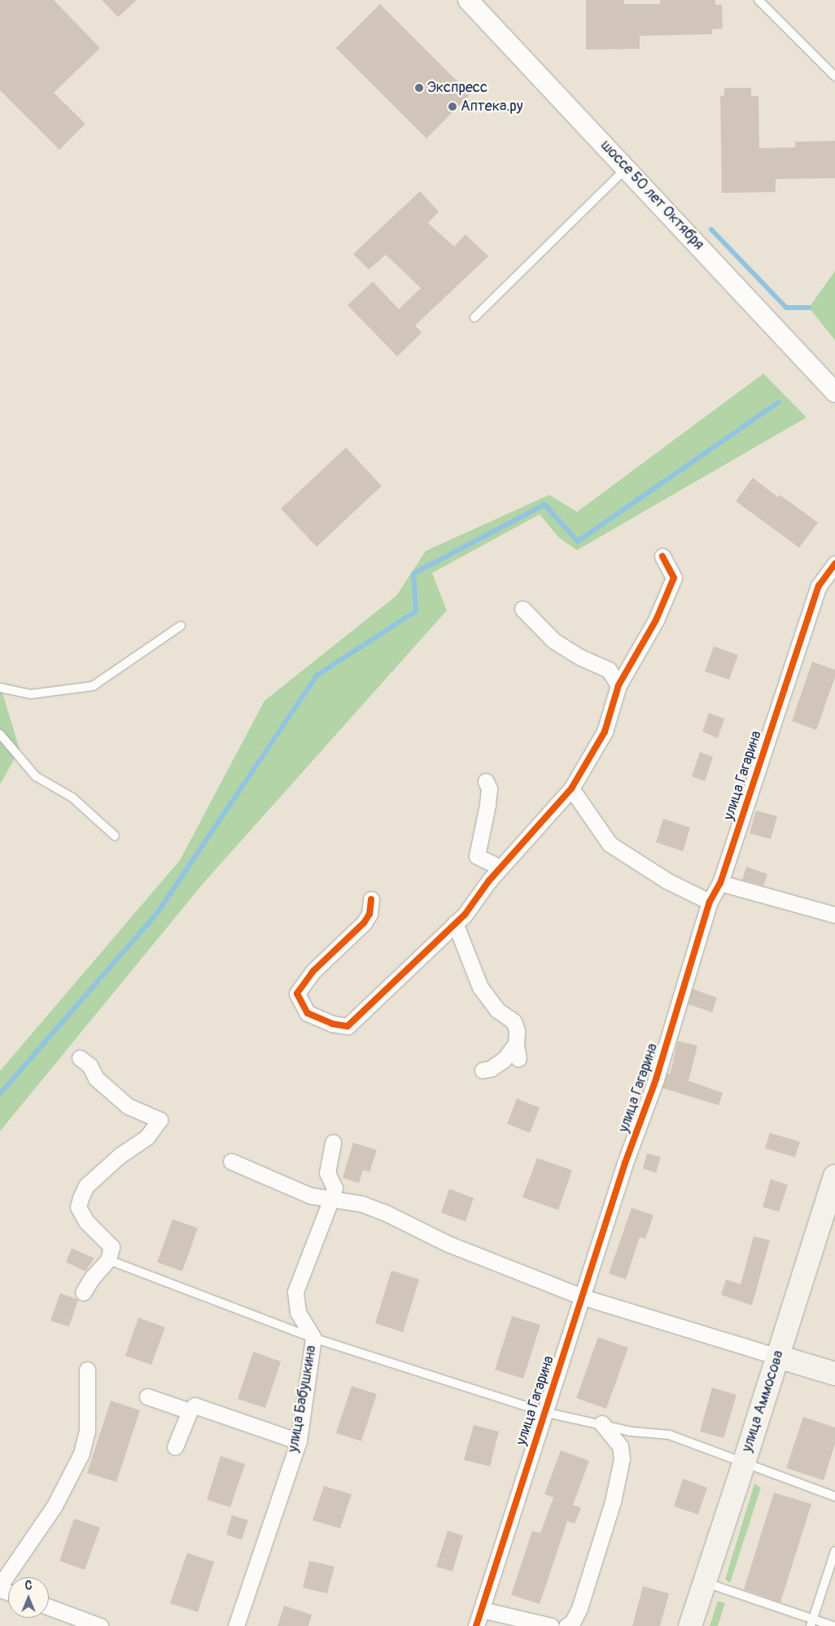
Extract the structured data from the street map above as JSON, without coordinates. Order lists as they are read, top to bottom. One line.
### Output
{"streets":{"main road":["улица Аммосова"],"street":["шоссе 50 лет Октября","улица Гагарина","улица Бабушкина"]},"places":["Экспресс","Аптека.ру"],"north":"top"}
